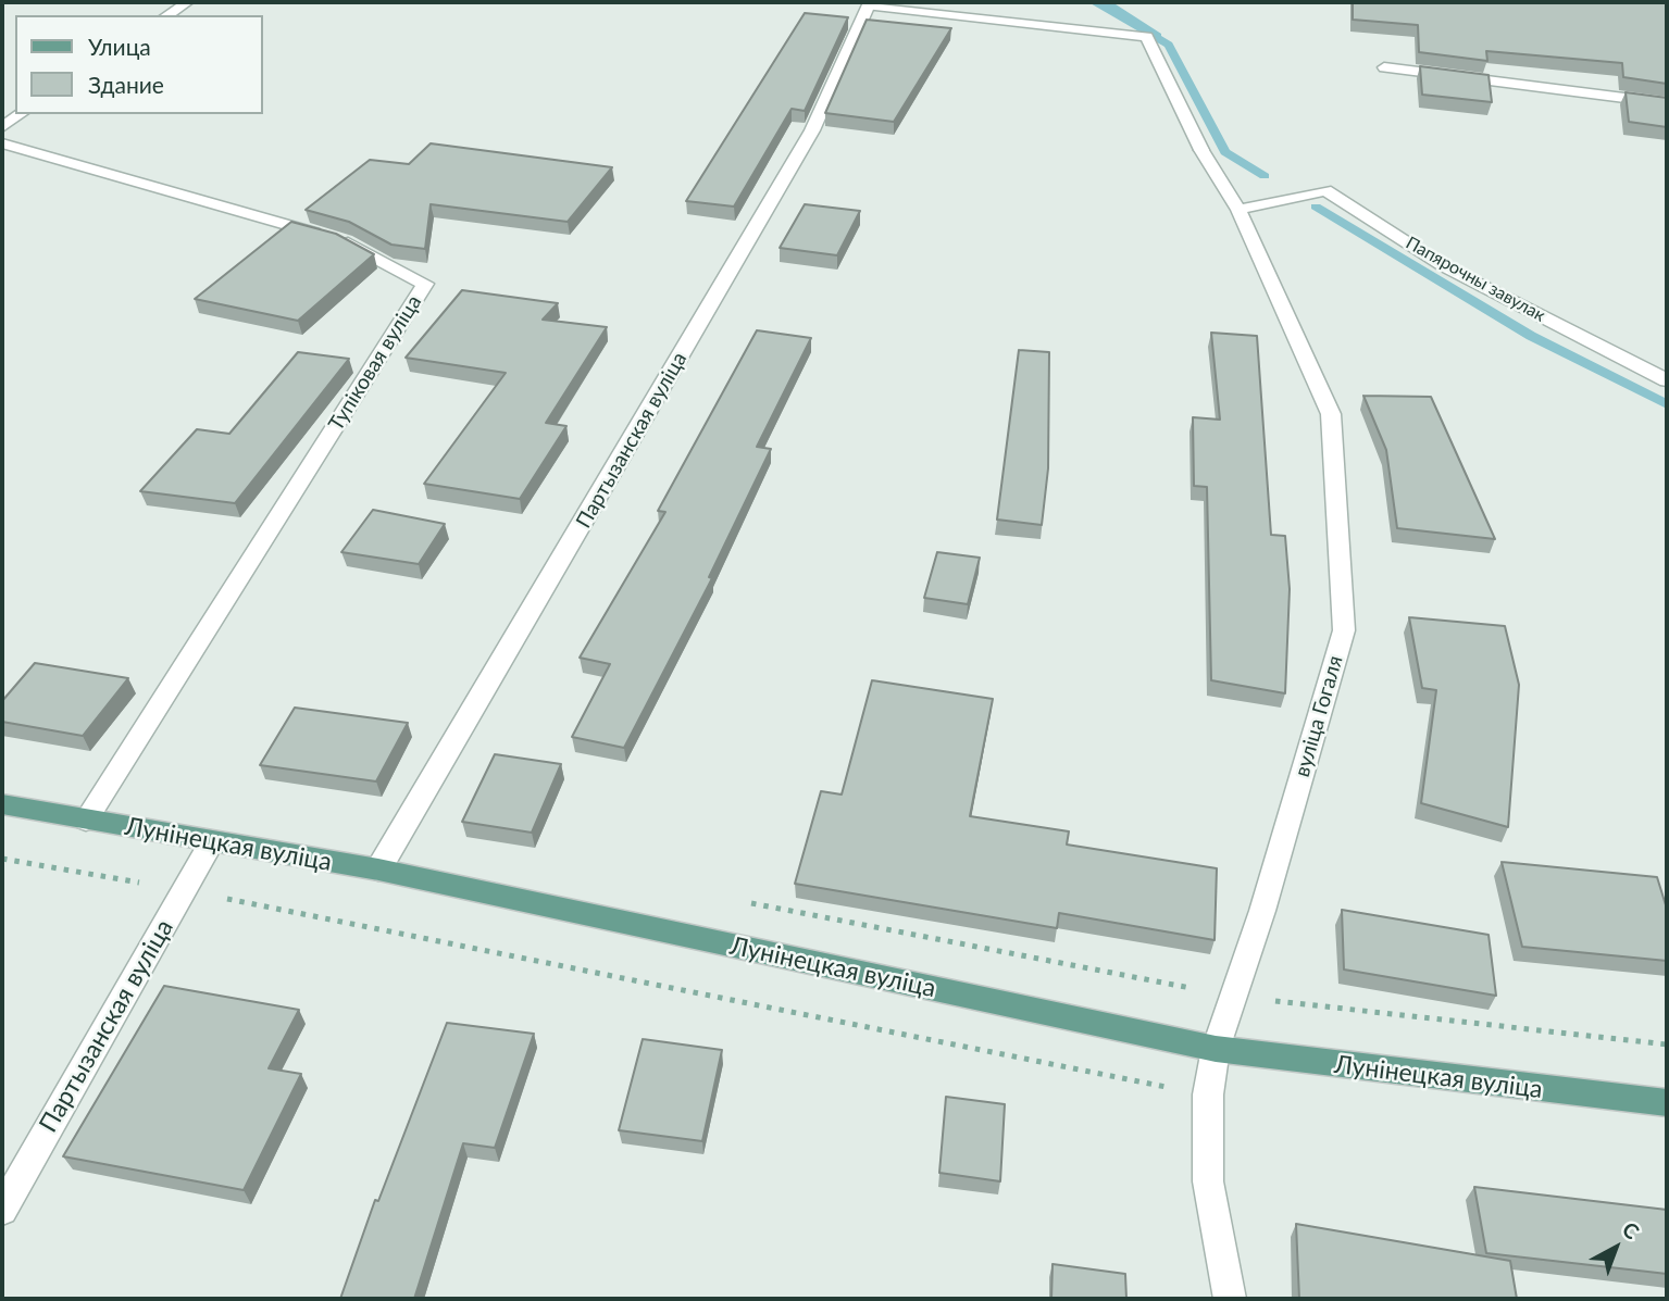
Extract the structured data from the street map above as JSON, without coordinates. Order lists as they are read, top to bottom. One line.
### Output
{"streets":{"main road":["Лунінецкая вуліца"],"street":["Папярочны завулак","Тупіковая вуліца","Партызанская вуліца","вуліца Гогаля"]},"crossings":[["Папярочны завулак","вуліца Гогаля"],["Тупіковая вуліца","Лунінецкая вуліца"],["Партызанская вуліца","вуліца Гогаля"],["Партызанская вуліца","Лунінецкая вуліца"],["вуліца Гогаля","Лунінецкая вуліца"]],"legend":["Улица","Здание"],"north":"top right"}
